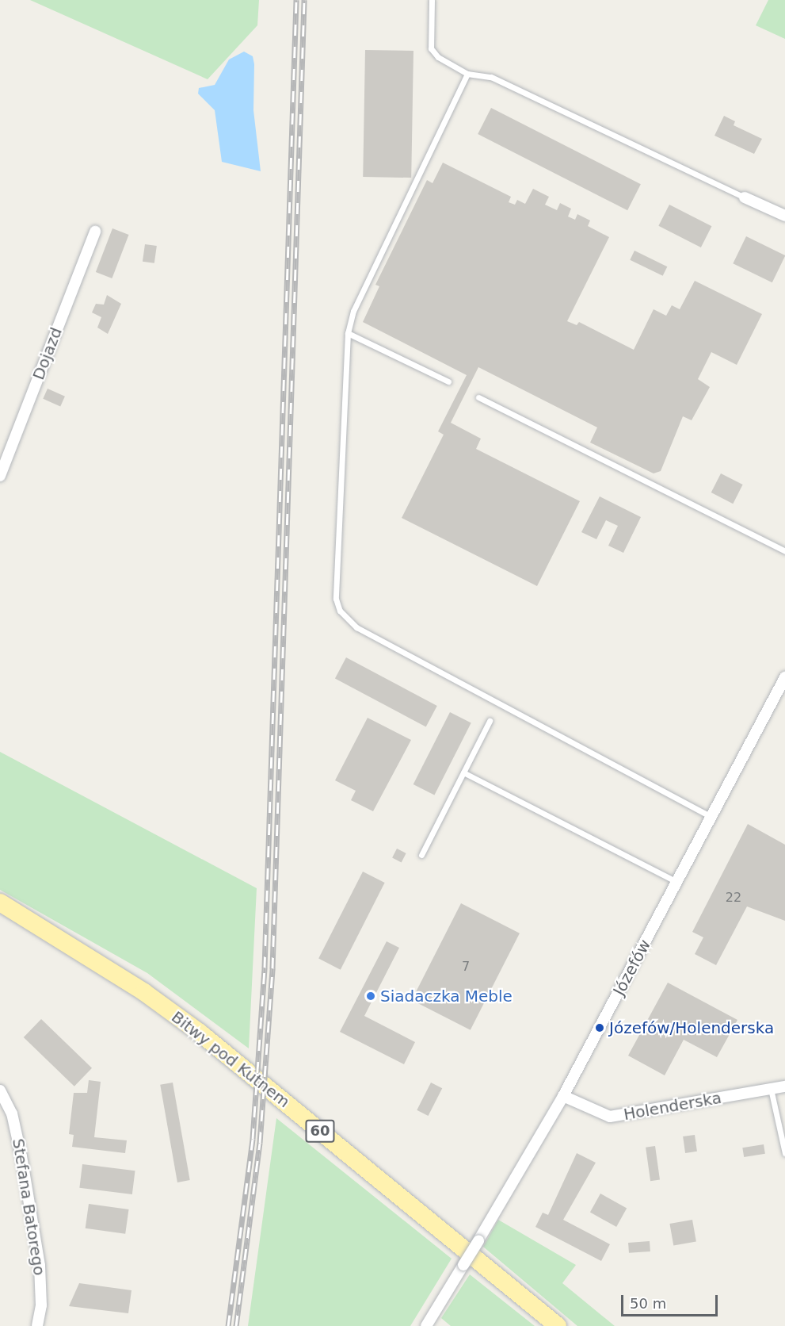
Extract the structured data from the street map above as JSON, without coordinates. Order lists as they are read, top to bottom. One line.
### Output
{"streets":{"main road":["Bitwy pod Kutnem","60"],"street":["Dojazd","Józefów","Holenderska","Stefana Batorego"]},"crossings":[["Józefów","Holenderska"]],"places":["Siadaczka Meble","Józefów/Holenderska"],"house_numbers":["22","7"],"scale_bar":"50 m"}
